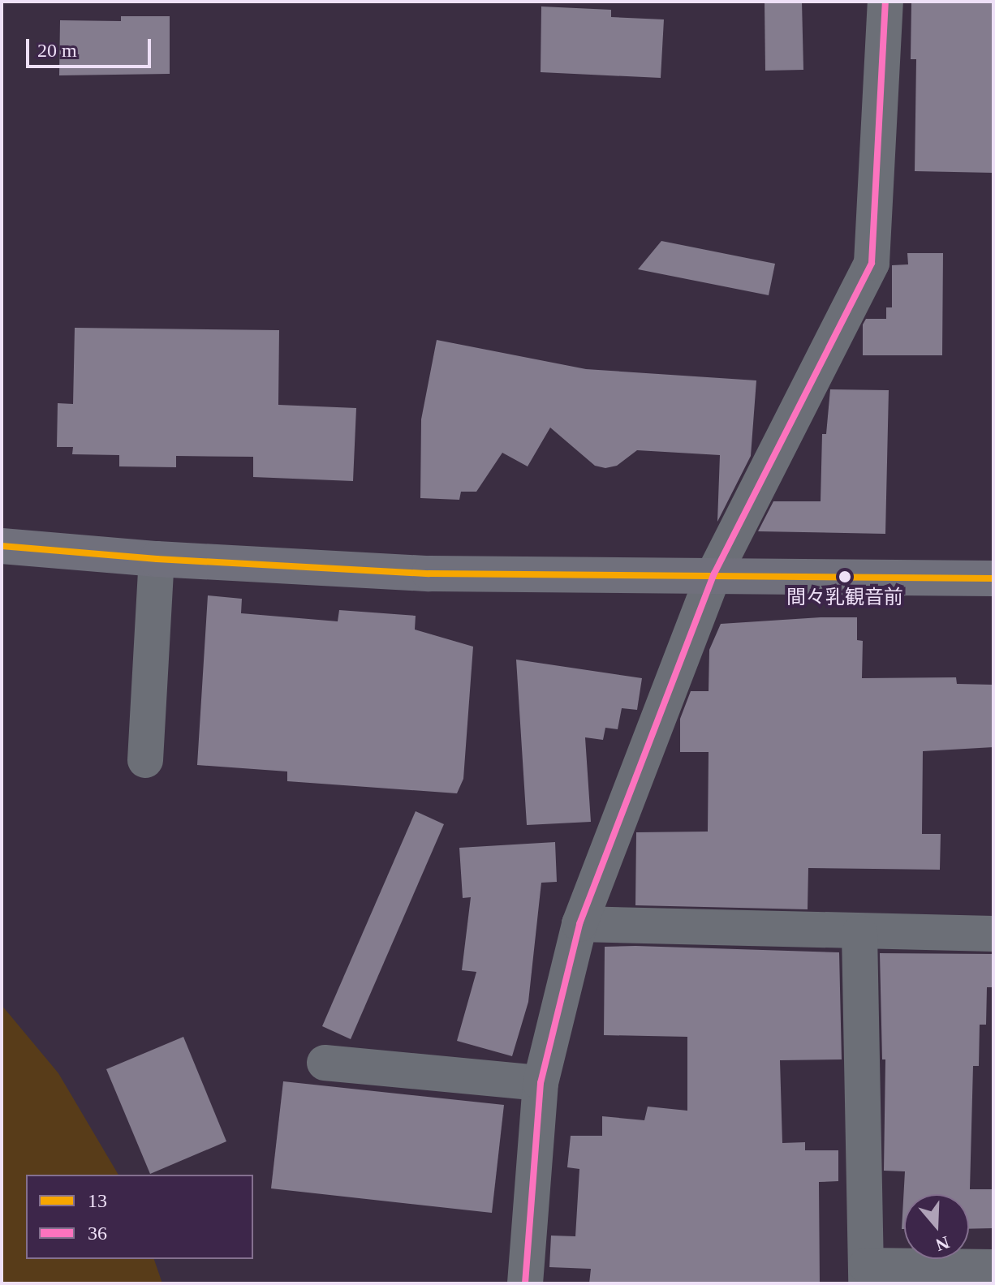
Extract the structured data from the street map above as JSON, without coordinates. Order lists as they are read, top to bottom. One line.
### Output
{"places":["間々乳観音前"],"lines":["transit line 36","transit line 13"],"legend":["13","36"],"scale_bar":"20 m","north":"bottom"}
